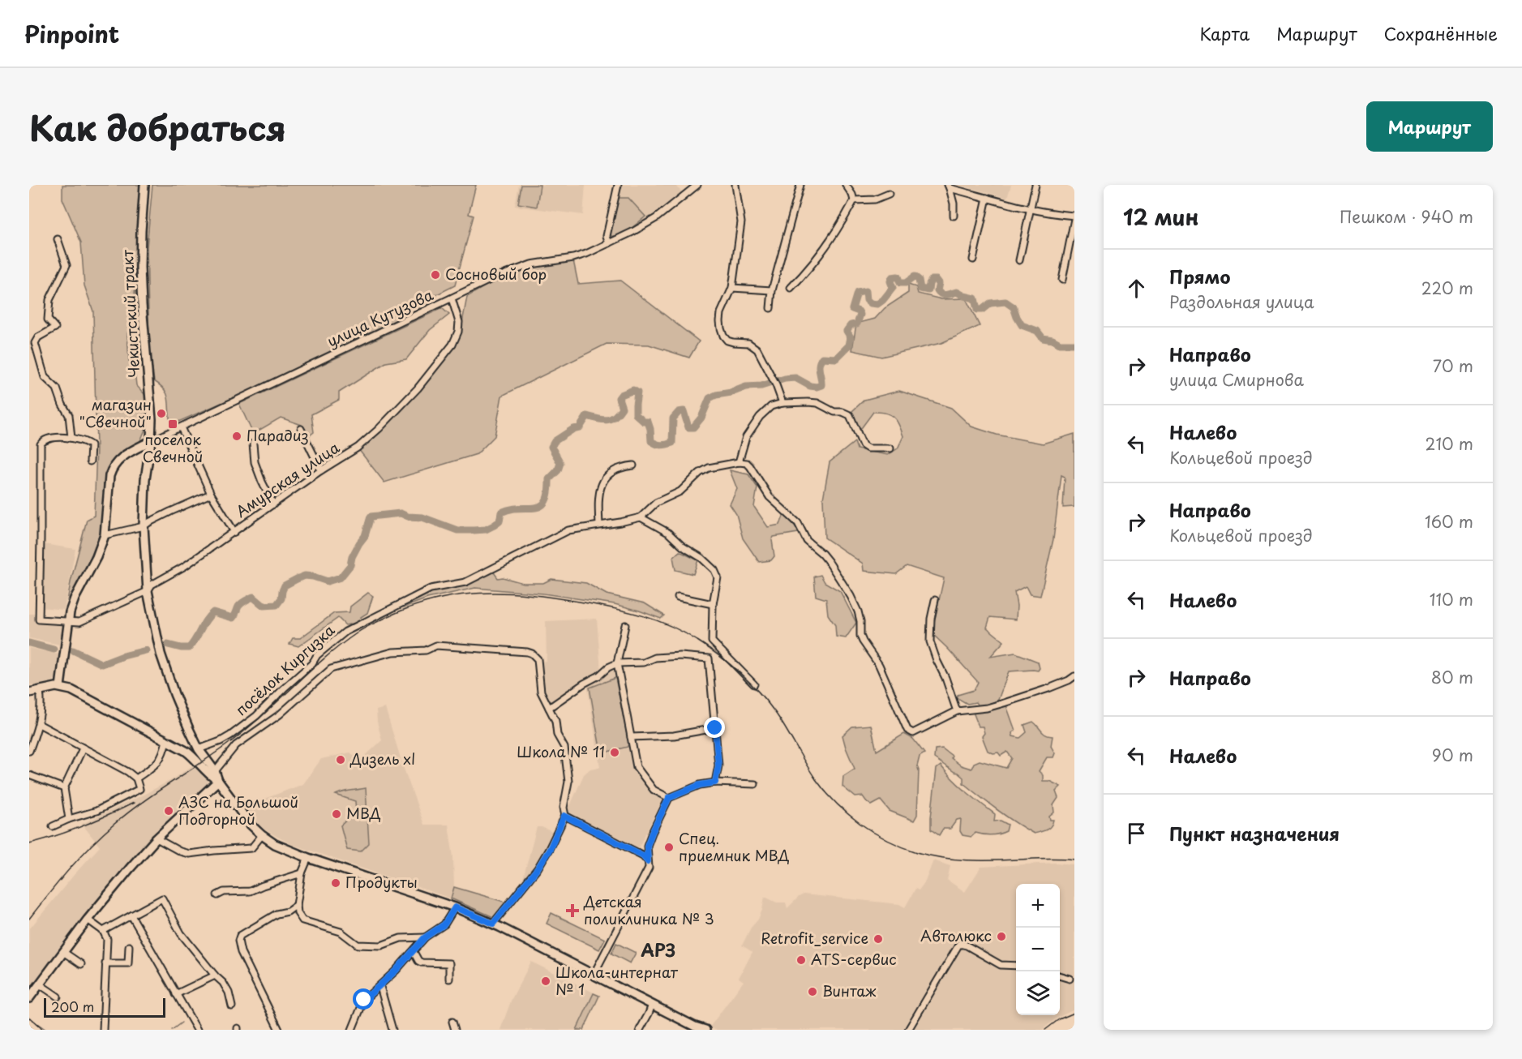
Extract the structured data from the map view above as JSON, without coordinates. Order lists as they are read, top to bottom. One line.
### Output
{"streets":{"main road":["Чекистский тракт"],"street":["улица Кутузова","Амурская улица","посёлок Киргизка"]},"crossings":[["Чекистский тракт","улица Кутузова"],["Чекистский тракт","Амурская улица"],["Чекистский тракт","посёлок Киргизка"],["улица Кутузова","Амурская улица"]],"districts":["АРЗ"],"places":{"other":["Сосновый бор","магазин \"Свечной\"","Парадиз","Школа № 11","Дизель xl","АЗС на Большой Подгорной","МВД","Спец. приемник МВД","Продукты","Автолюкс","Retrofit_service","ATS-сервис","Школа-интернат № 1","Винтаж"],"transit":["поселок Свечной"],"health":["Детская поликлиника № 3"]},"scale_bar":"200 m","page":{"header":"Pinpoint","nav":["Карта","Маршрут","Сохранённые"],"title":"Как добраться","buttons":"Маршрут","heading":["12 мин","Пешком · 940 m"],"list":[["Прямо","Раздольная улица","220 m"],["Направо","улица Смирнова","70 m"],["Налево","Кольцевой проезд","210 m"],["Направо","Кольцевой проезд","160 m"],["Налево","110 m"],["Направо","80 m"],["Налево","90 m"],"Пункт назначения"],"map_buttons":["+","−"],"scale":"200 m"}}
